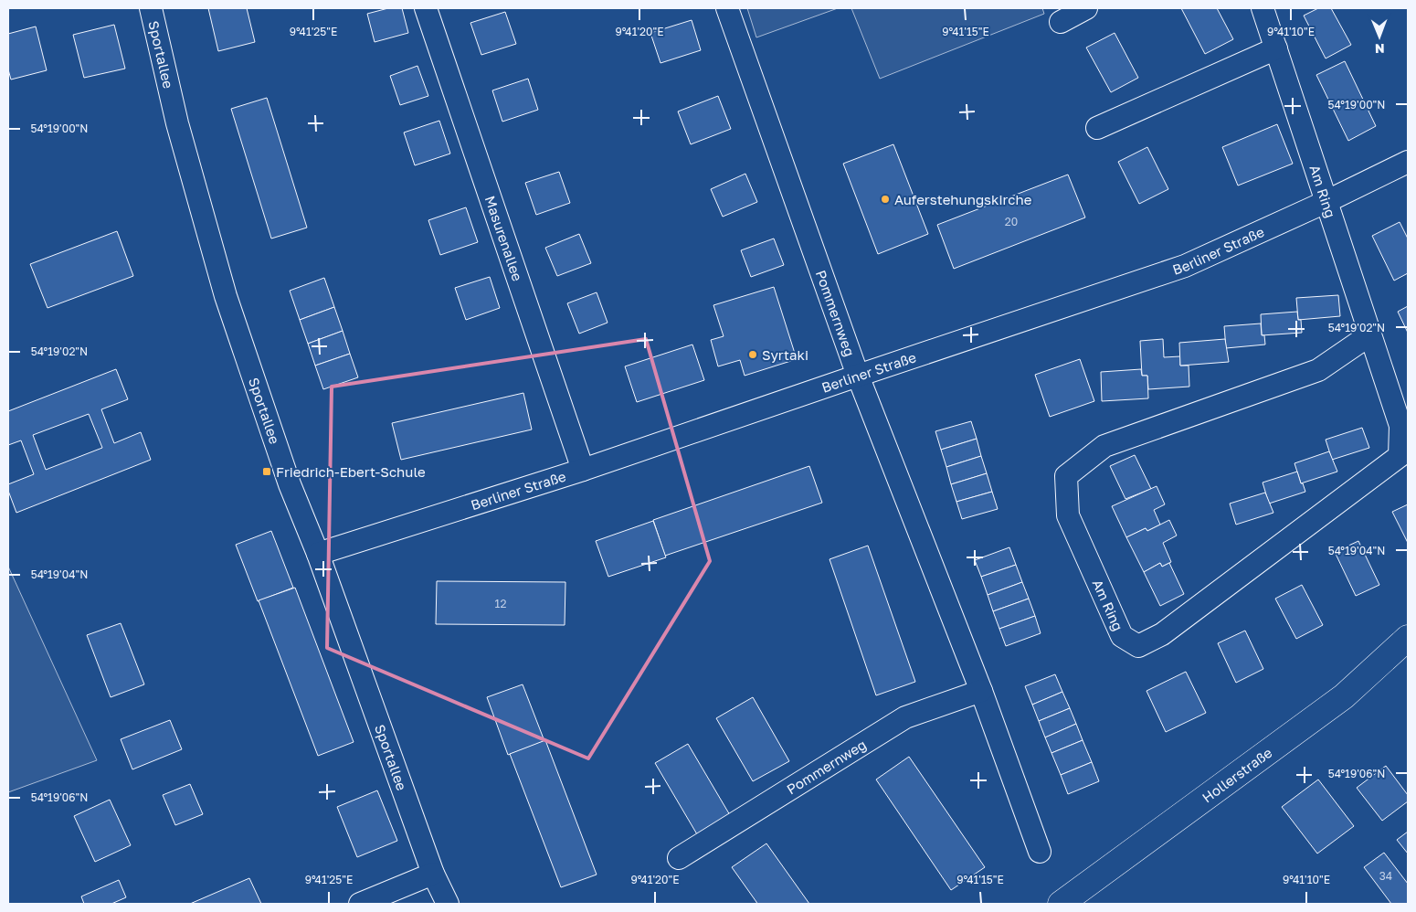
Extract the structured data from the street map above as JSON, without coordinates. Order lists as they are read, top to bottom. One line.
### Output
{"streets":{"main road":["Hollerstraße"],"street":["Sportallee","Am Ring","Masurenallee","Berliner Straße","Pommernweg"]},"crossings":[["Sportallee","Berliner Straße"],["Am Ring","Berliner Straße"],["Masurenallee","Berliner Straße"],["Berliner Straße","Pommernweg"]],"places":{"other":["Auferstehungskirche","Syrtaki"],"transit":["Friedrich-Ebert-Schule"]},"house_numbers":["20","12","34"],"north":"bottom","coordinates":["9°41'25\"E","9°41'20\"E","9°41'15\"E","9°41'10\"E","54°19'00\"N","54°19'02\"N","54°19'04\"N","54°19'06\"N"]}
